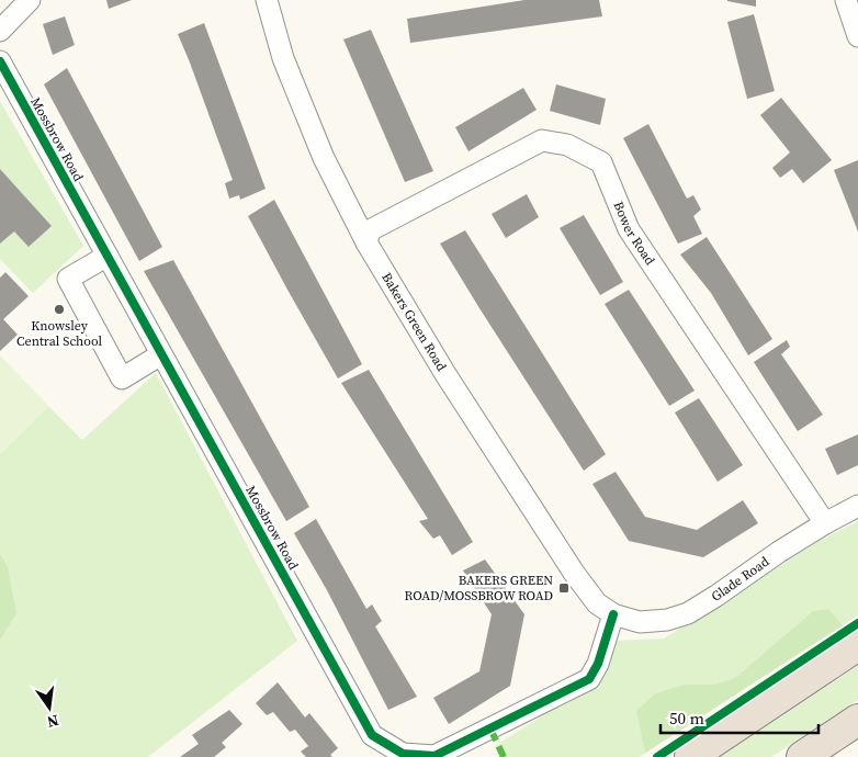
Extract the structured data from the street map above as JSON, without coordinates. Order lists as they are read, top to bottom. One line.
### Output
{"streets":{"street":["Mossbrow Road","Bower Road","Bakers Green Road","Glade Road"]},"crossings":[["Mossbrow Road","Bakers Green Road"],["Mossbrow Road","Glade Road"],["Bower Road","Bakers Green Road"],["Bower Road","Glade Road"],["Bakers Green Road","Glade Road"]],"places":{"other":["Knowsley Central School"],"transit":["BAKERS GREEN ROAD/MOSSBROW ROAD"]},"scale_bar":"50 m","north":"bottom"}
